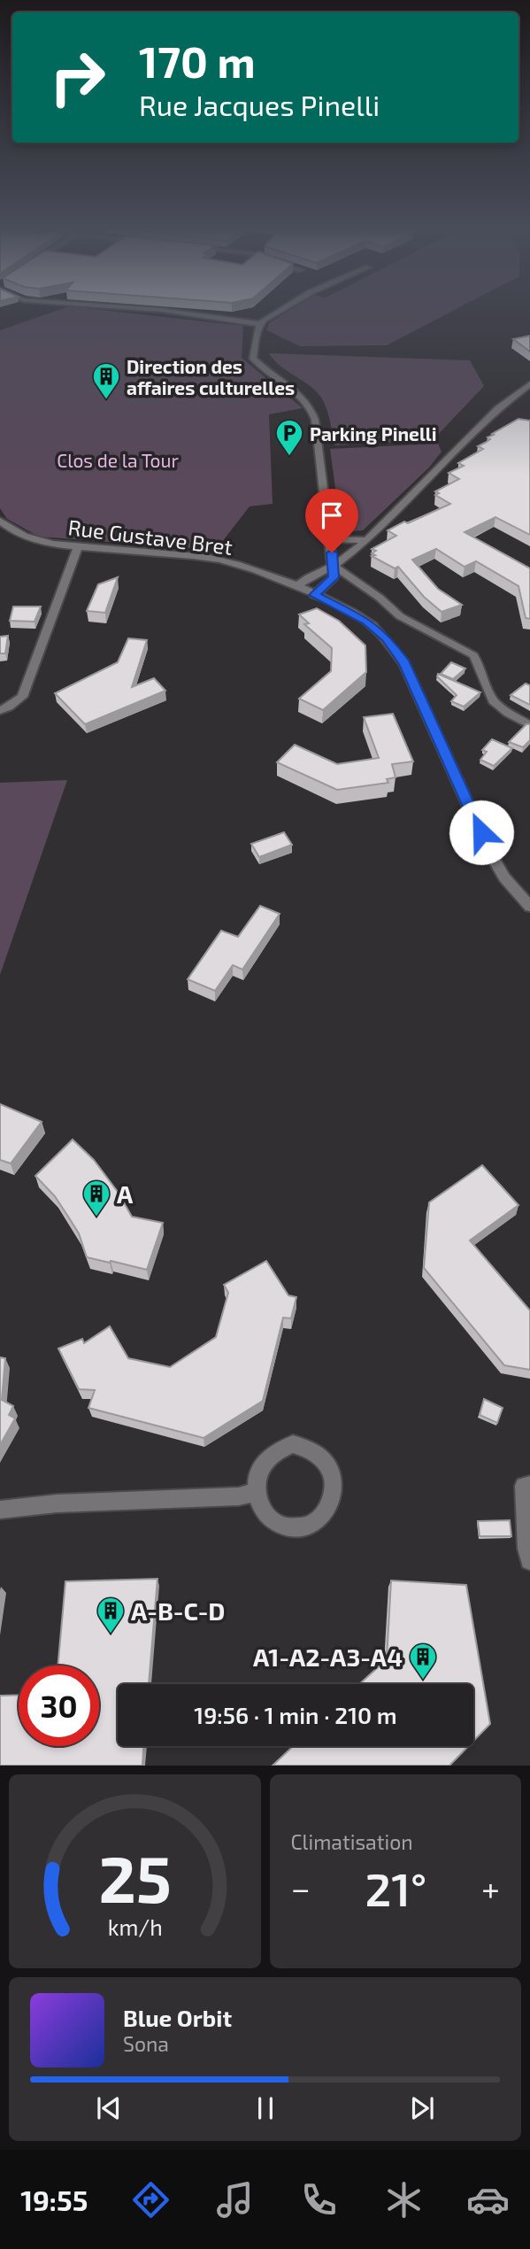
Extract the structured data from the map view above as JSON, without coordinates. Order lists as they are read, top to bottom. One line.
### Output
{"streets":{"street":["Rue Gustave Bret"]},"parks":["Clos de la Tour"],"places":{"building":["Direction des affaires culturelles","A","A-B-C-D","A1-A2-A3-A4"],"parking":["Parking Pinelli"]},"page":{"turn":["170 m","Rue Jacques Pinelli"],"limit":"30","trip":"19:56 · 1 min · 210 m","tile":"Climatisation","heat":["−","21°","+"],"song":["Blue Orbit","Sona"],"tabs":"19:55","gauge":["25","km/h"]}}
